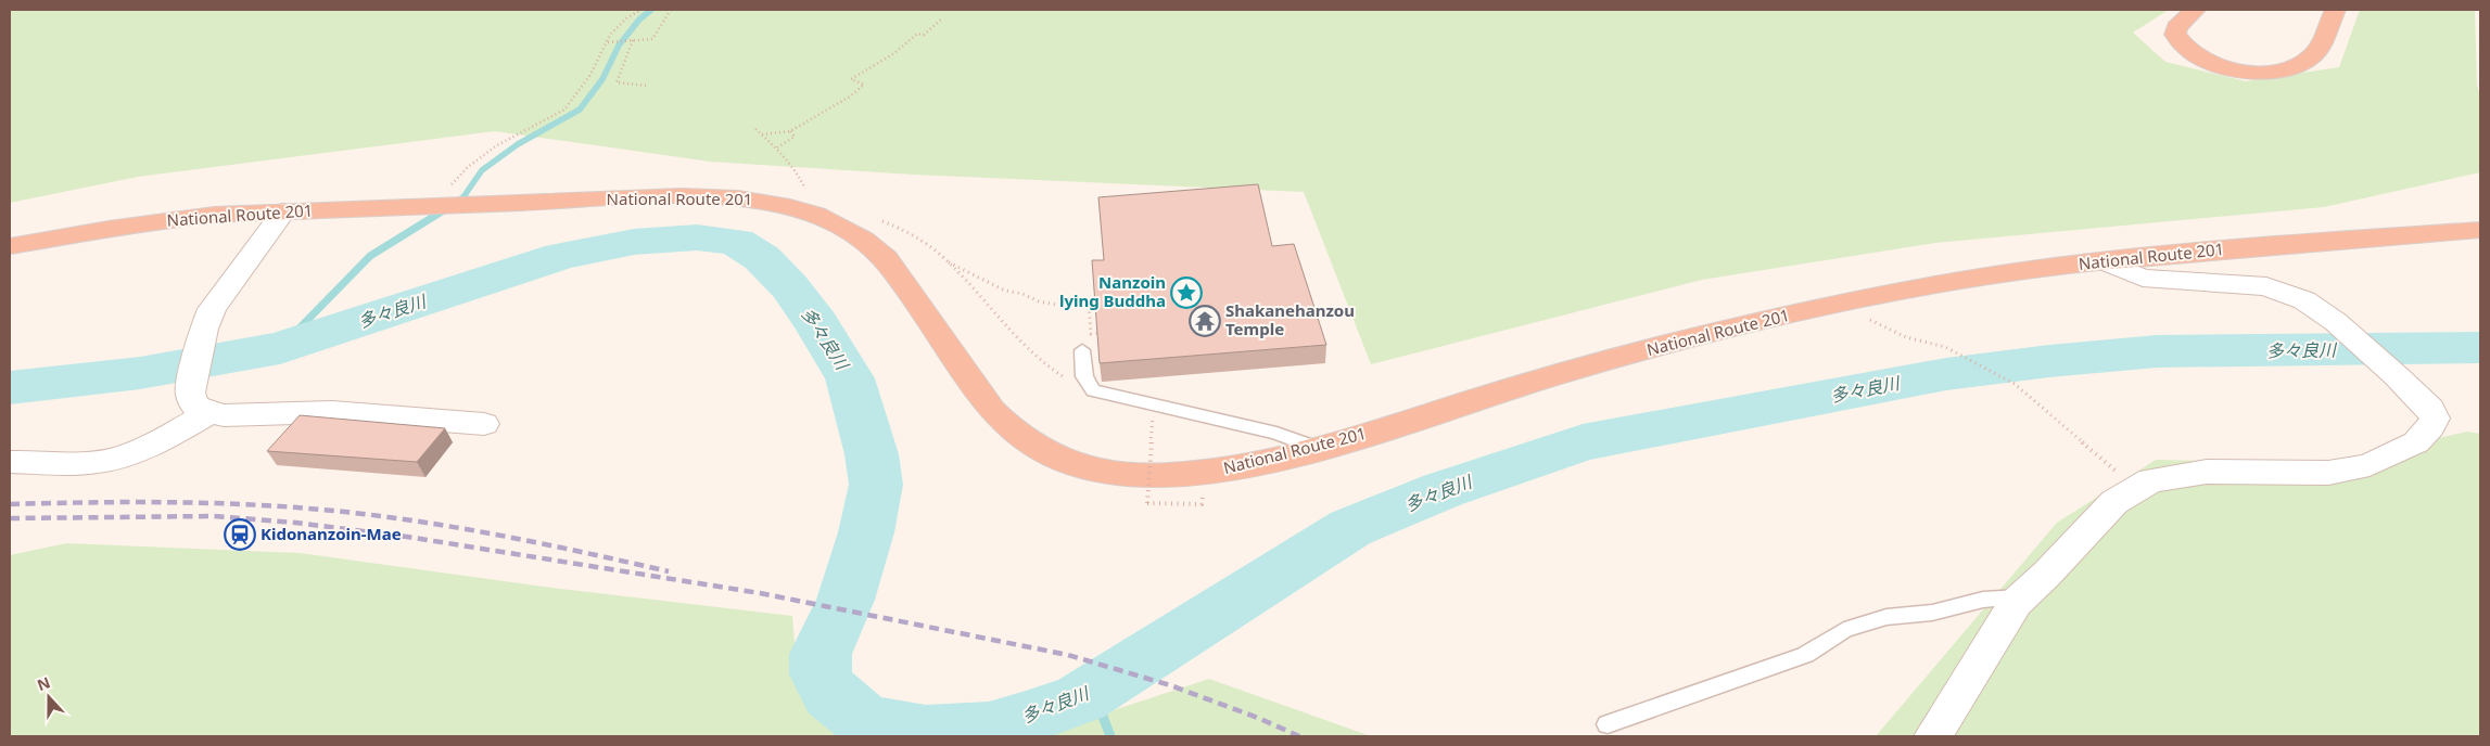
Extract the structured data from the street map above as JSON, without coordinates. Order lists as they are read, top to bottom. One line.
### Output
{"streets":{"highway":["National Route 201"]},"water":["多々良川"],"places":{"place":["Nanzoin lying Buddha"],"temple":["Shakanehanzou Temple"],"station":["Kidonanzoin-Mae"]},"north":"top"}
